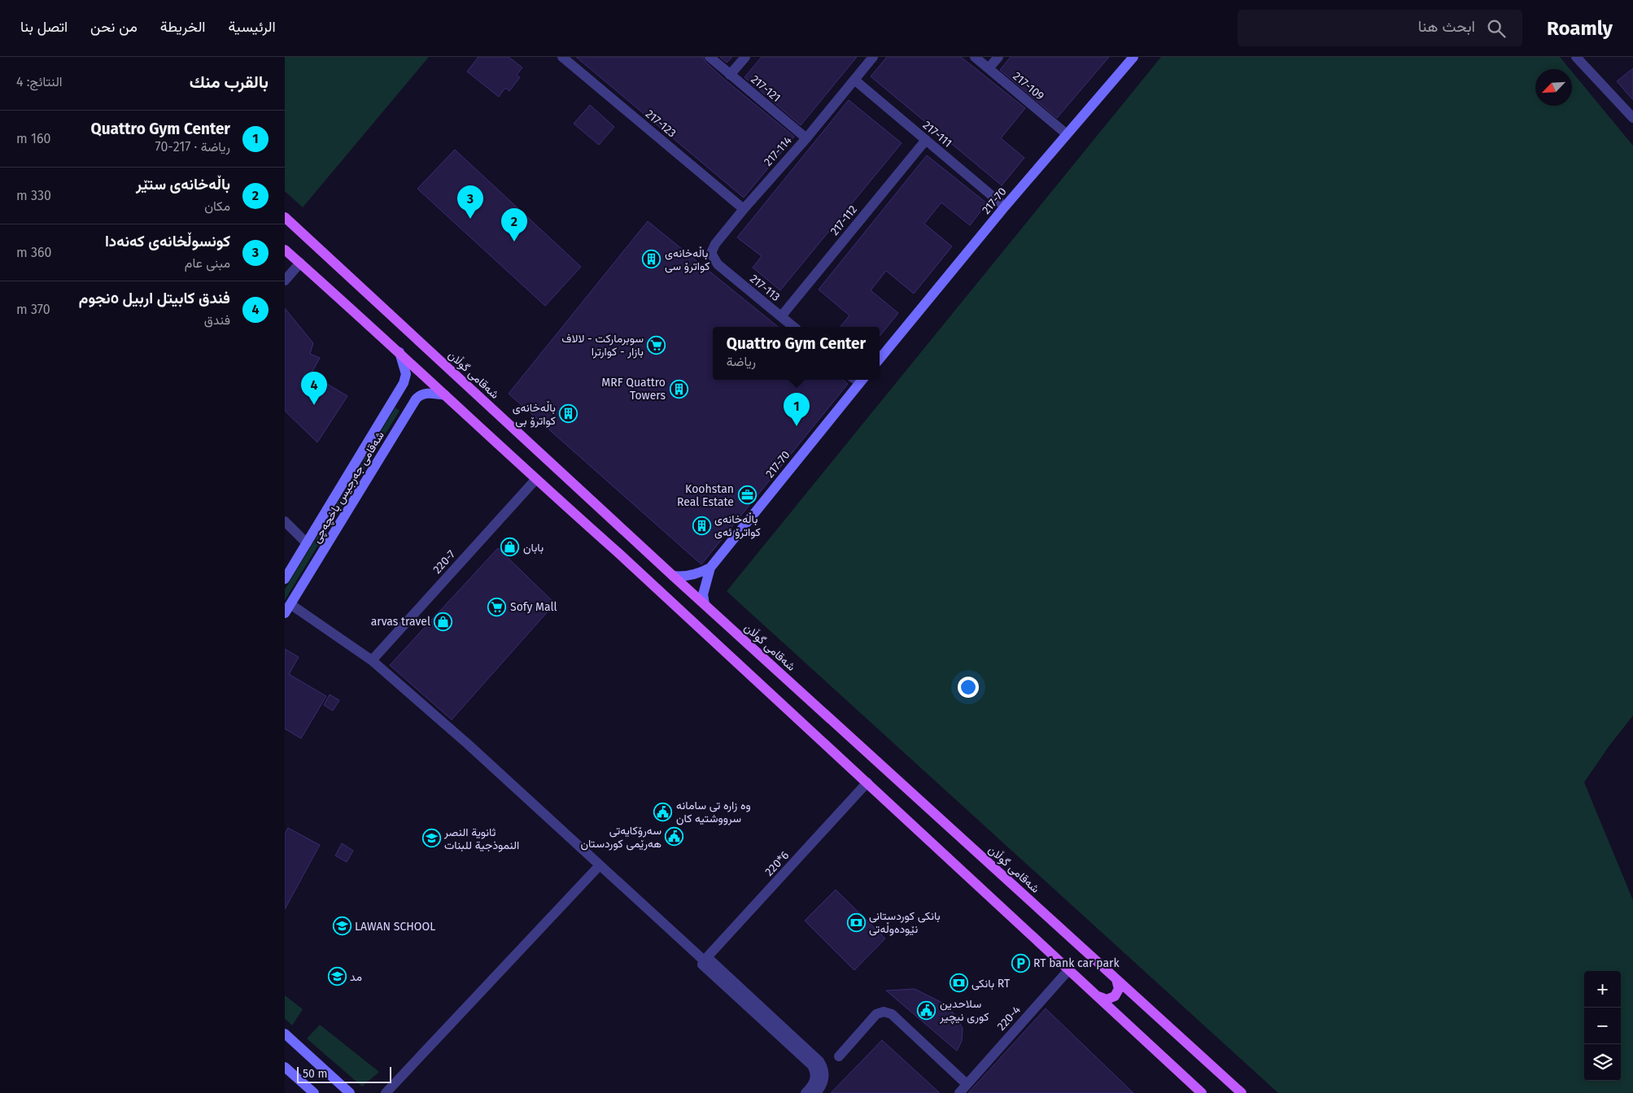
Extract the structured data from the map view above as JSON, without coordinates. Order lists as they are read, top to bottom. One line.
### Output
{"streets":{"main road":["شەقامی گوڵان"],"street":["217-109","217-121","217-123","217-111","217-114","217-70","217-112","217-113","شەقامی جەرجیس باخچەچی","220-7","220*6","220-4"]},"crossings":[["217-109","217-70"],["217-121","217-114"],["217-123","217-114"],["217-111","217-114"],["217-111","217-70"],["217-111","217-112"],["217-114","217-113"],["217-70","شەقامی گوڵان"],["217-112","217-113"]],"places":{"building":["باڵەخانەی کواترۆ سی","MRF Quattro Towers","باڵەخانەی کواترۆ بی","باڵەخانەی کواترۆ ئەی"],"supermarket":["سوبرماركت - لالاف بازار - كوارترا","Sofy Mall"],"office":["Koohstan Real Estate"],"shop":["بابان","arvas travel"],"public building":["وه زاره تى سامانه سرووشتيه كان","سەرۆكایەتی هەرێمی كوردستان","سلاحدین كوری نیچیر"],"school or university":["ثانوية النصر النموذجية للبنات","LAWAN SCHOOL","مد"],"bank":["بانکی کوردستانی نێودەوڵەتی","بانكی RT"],"parking":["RT bank car park"]},"scale_bar":"50 m","north":"bottom left","page":{"header":"Roamly","search":"ابحث هنا","nav":["الرئيسية","الخريطة","من نحن","اتصل بنا"],"heading":["بالقرب منك","النتائج: 4"],"list":[{"mark":"1","name":"Quattro Gym Center","note":"رياضة · 217-70","value":"160 m"},{"mark":"2","name":"باڵەخانەی ستێر","note":"مكان","value":"330 m"},{"mark":"3","name":"کونسوڵخانەی کەنەدا","note":"مبنى عام","value":"360 m"},{"mark":"4","name":"فندق كابيتل اربيل ٥نجوم","note":"فندق","value":"370 m"}],"pins":["3","2","4","1"],"popup":["Quattro Gym Center","رياضة"],"map_buttons":["+","−"],"scale":"50 m"}}
